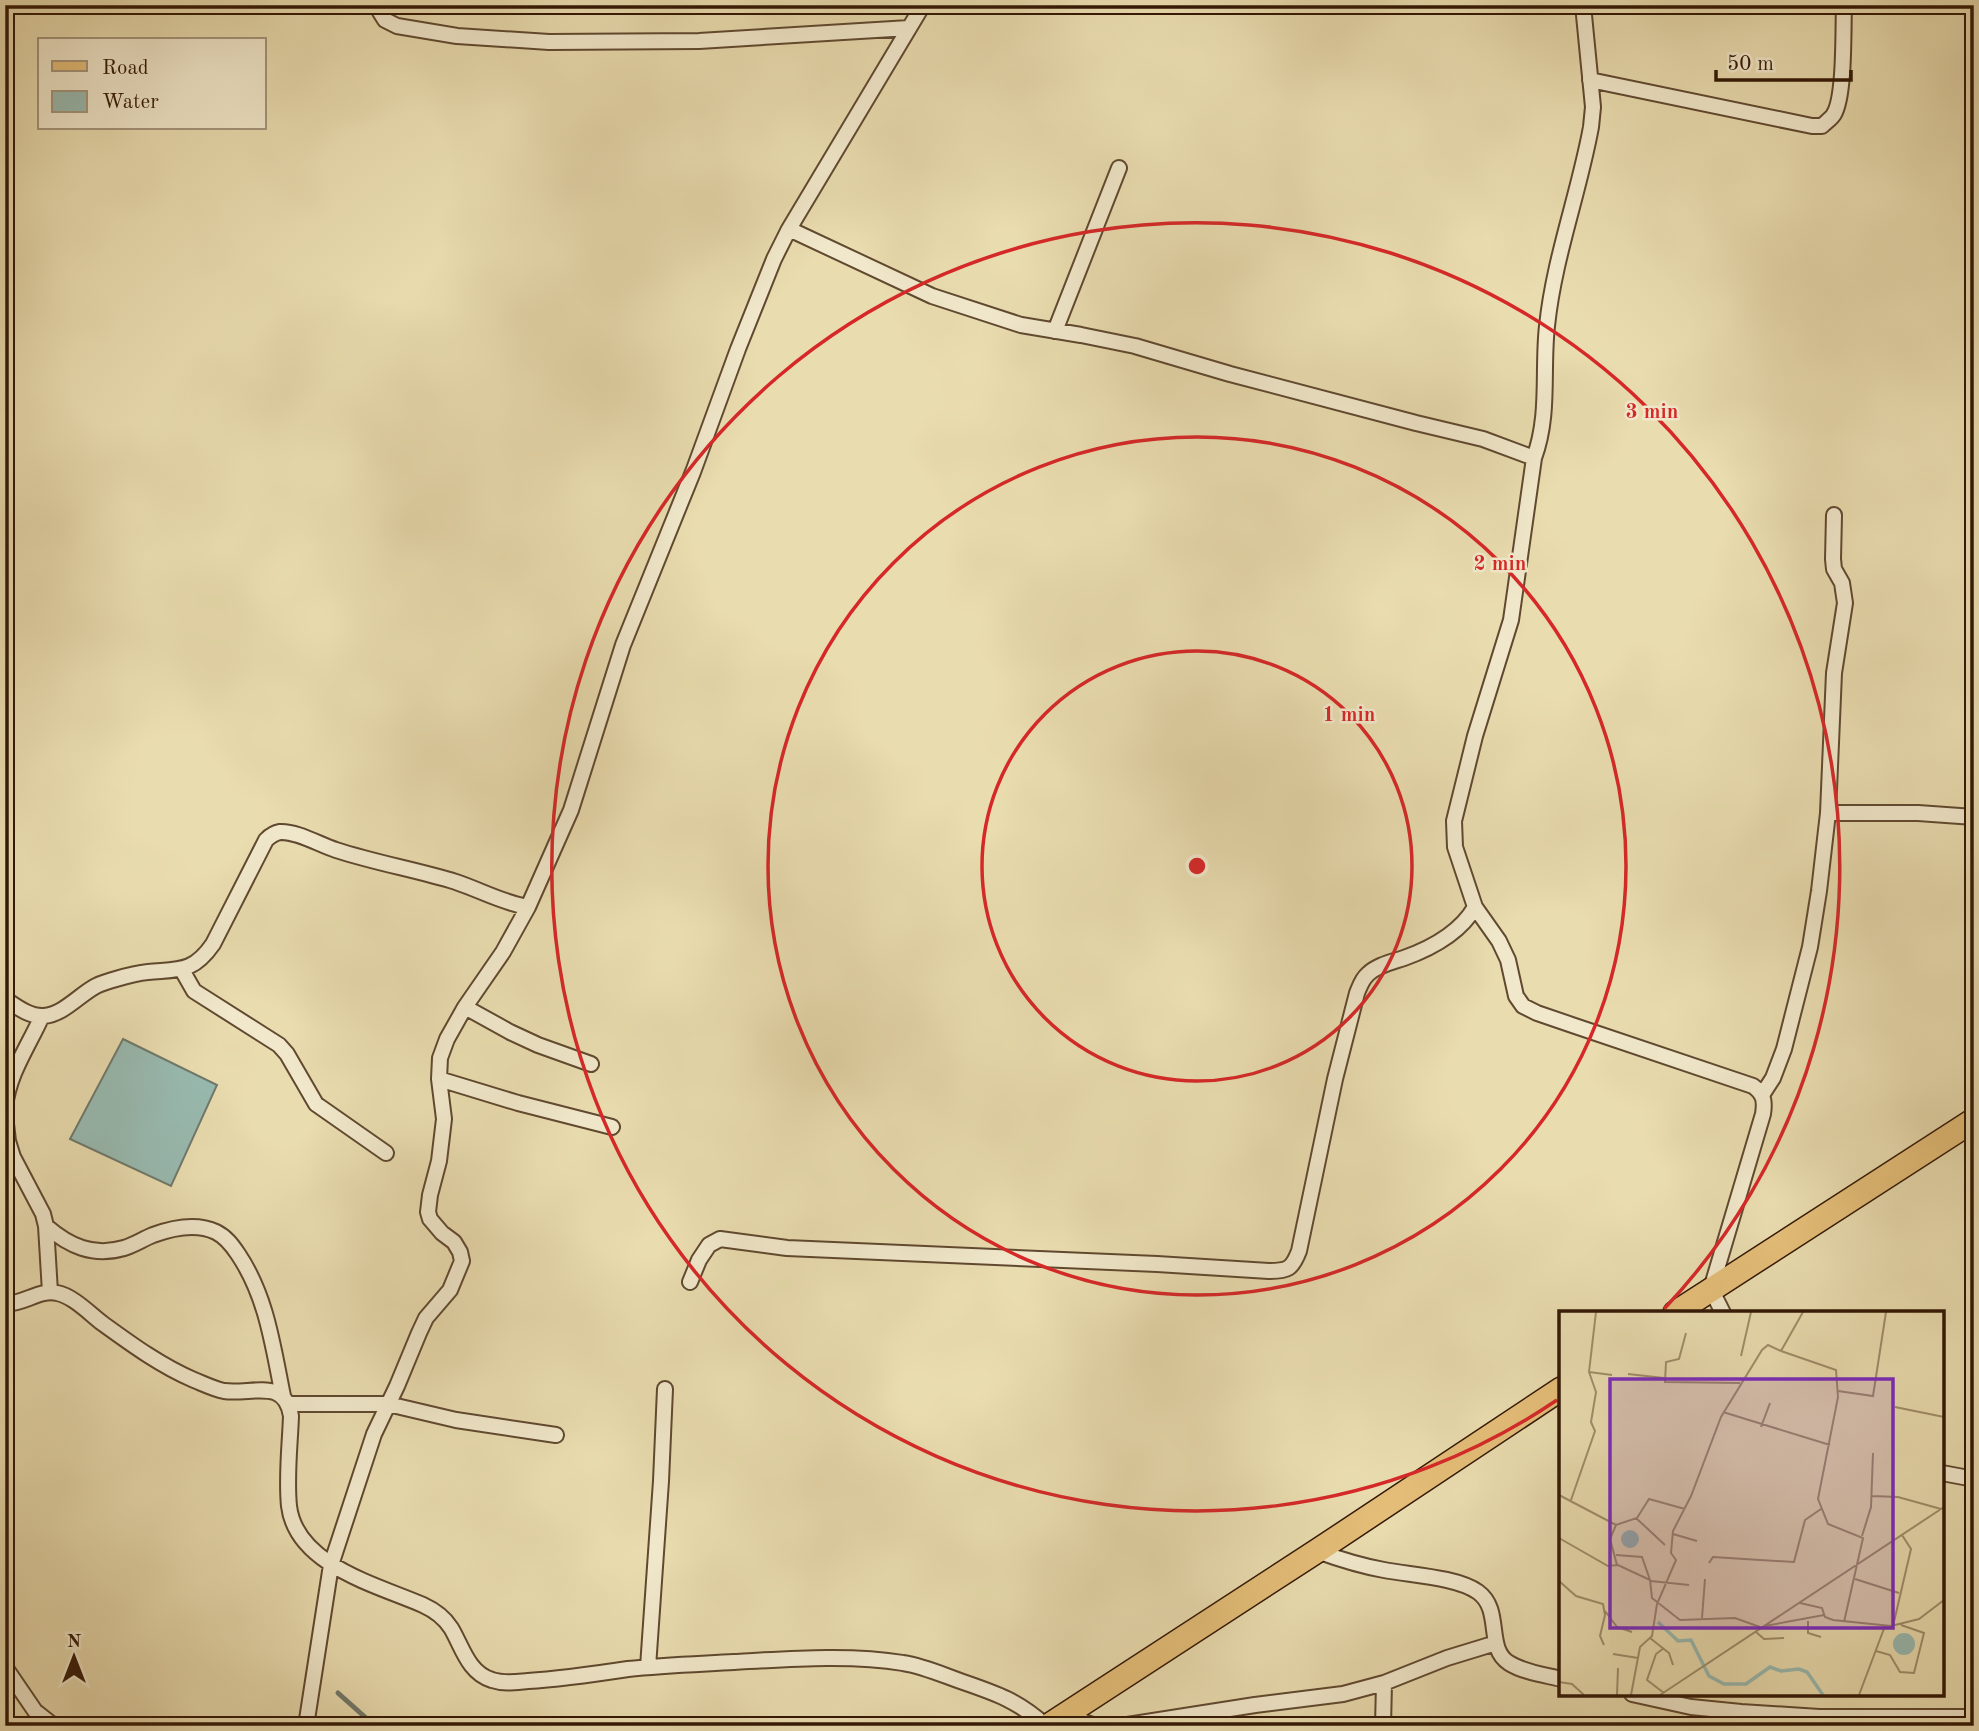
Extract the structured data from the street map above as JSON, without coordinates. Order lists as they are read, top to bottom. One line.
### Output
{"legend":["Road","Water"],"scale_bar":"50 m","north":"top","rings":["3 min","2 min","1 min"]}
